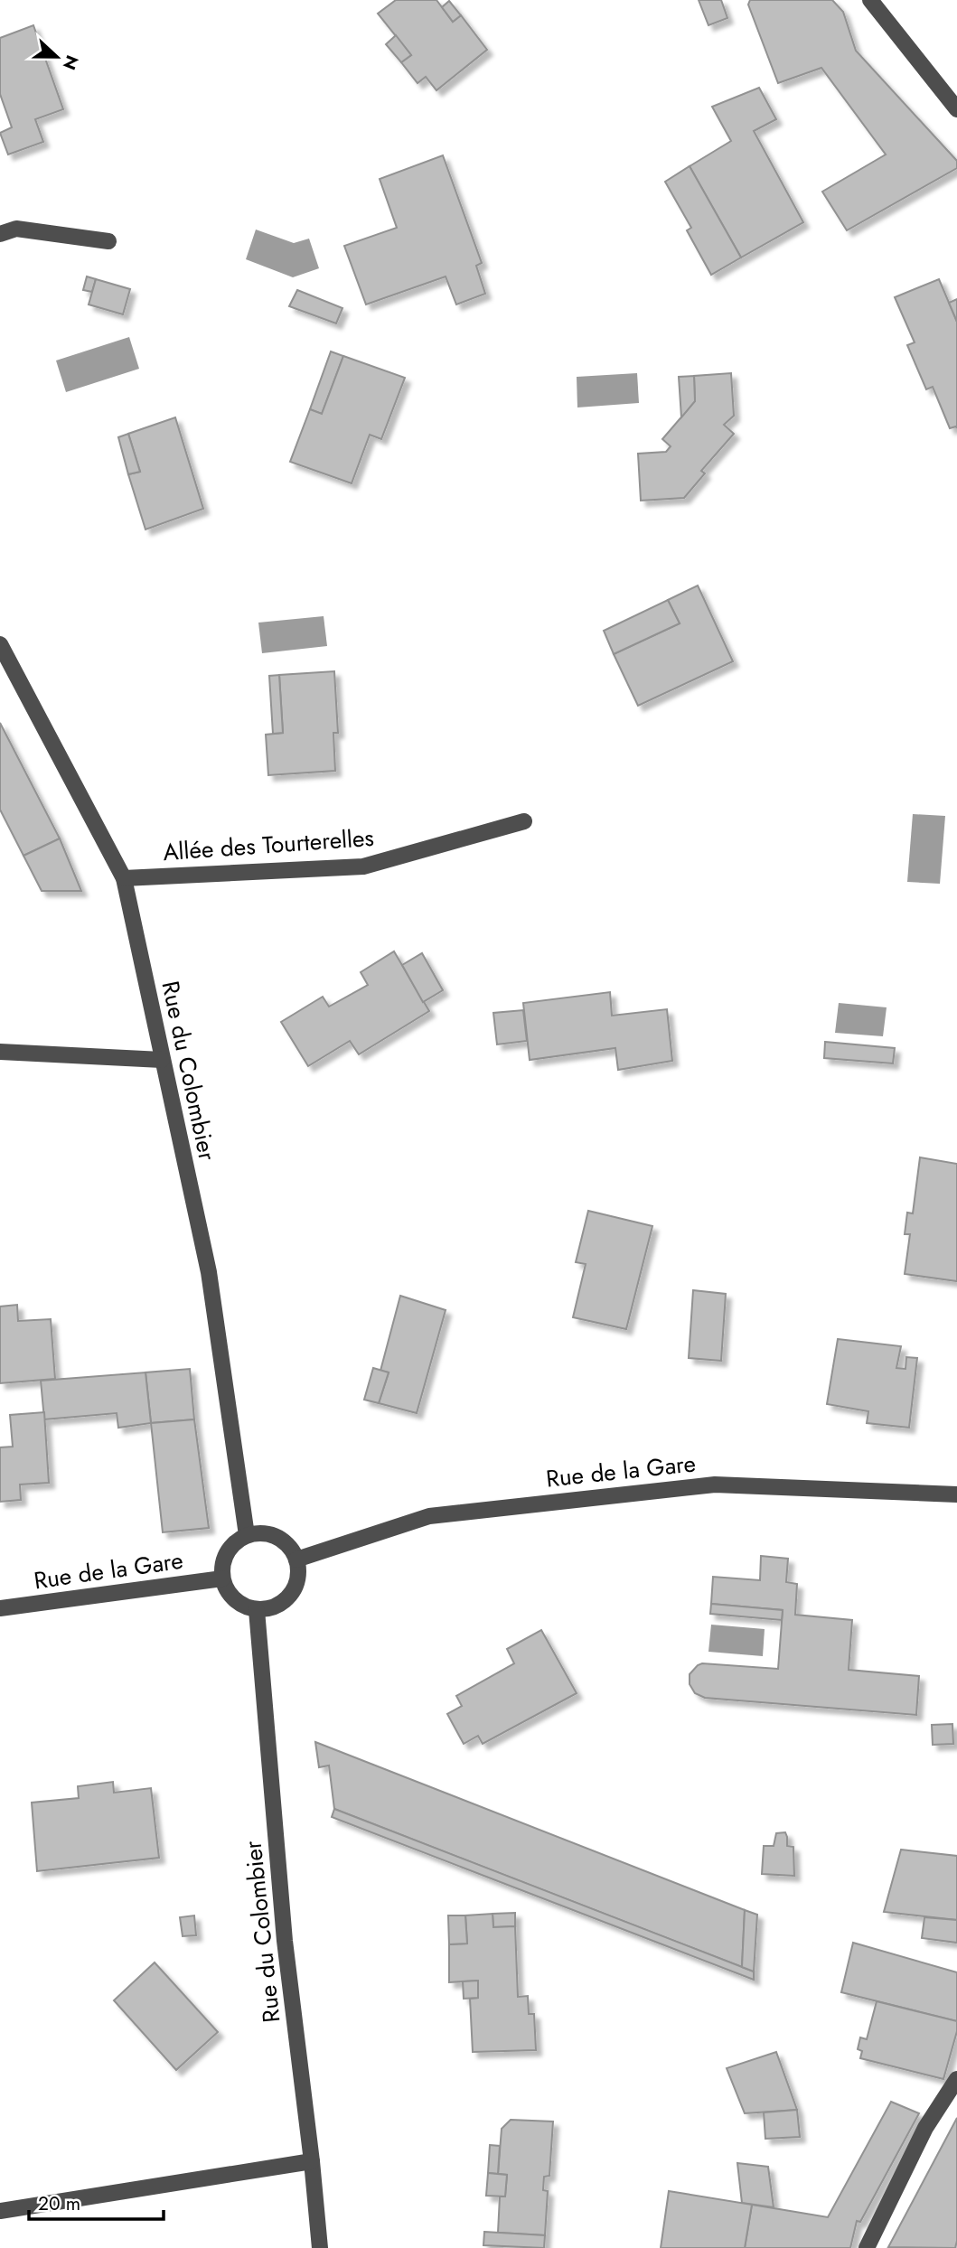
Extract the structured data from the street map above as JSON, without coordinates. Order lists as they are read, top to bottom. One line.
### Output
{"streets":{"street":["Allée des Tourterelles","Rue du Colombier","Rue de la Gare"]},"crossings":[["Allée des Tourterelles","Rue du Colombier"],["Rue du Colombier","Rue de la Gare"]],"scale_bar":"20 m","north":"right"}
